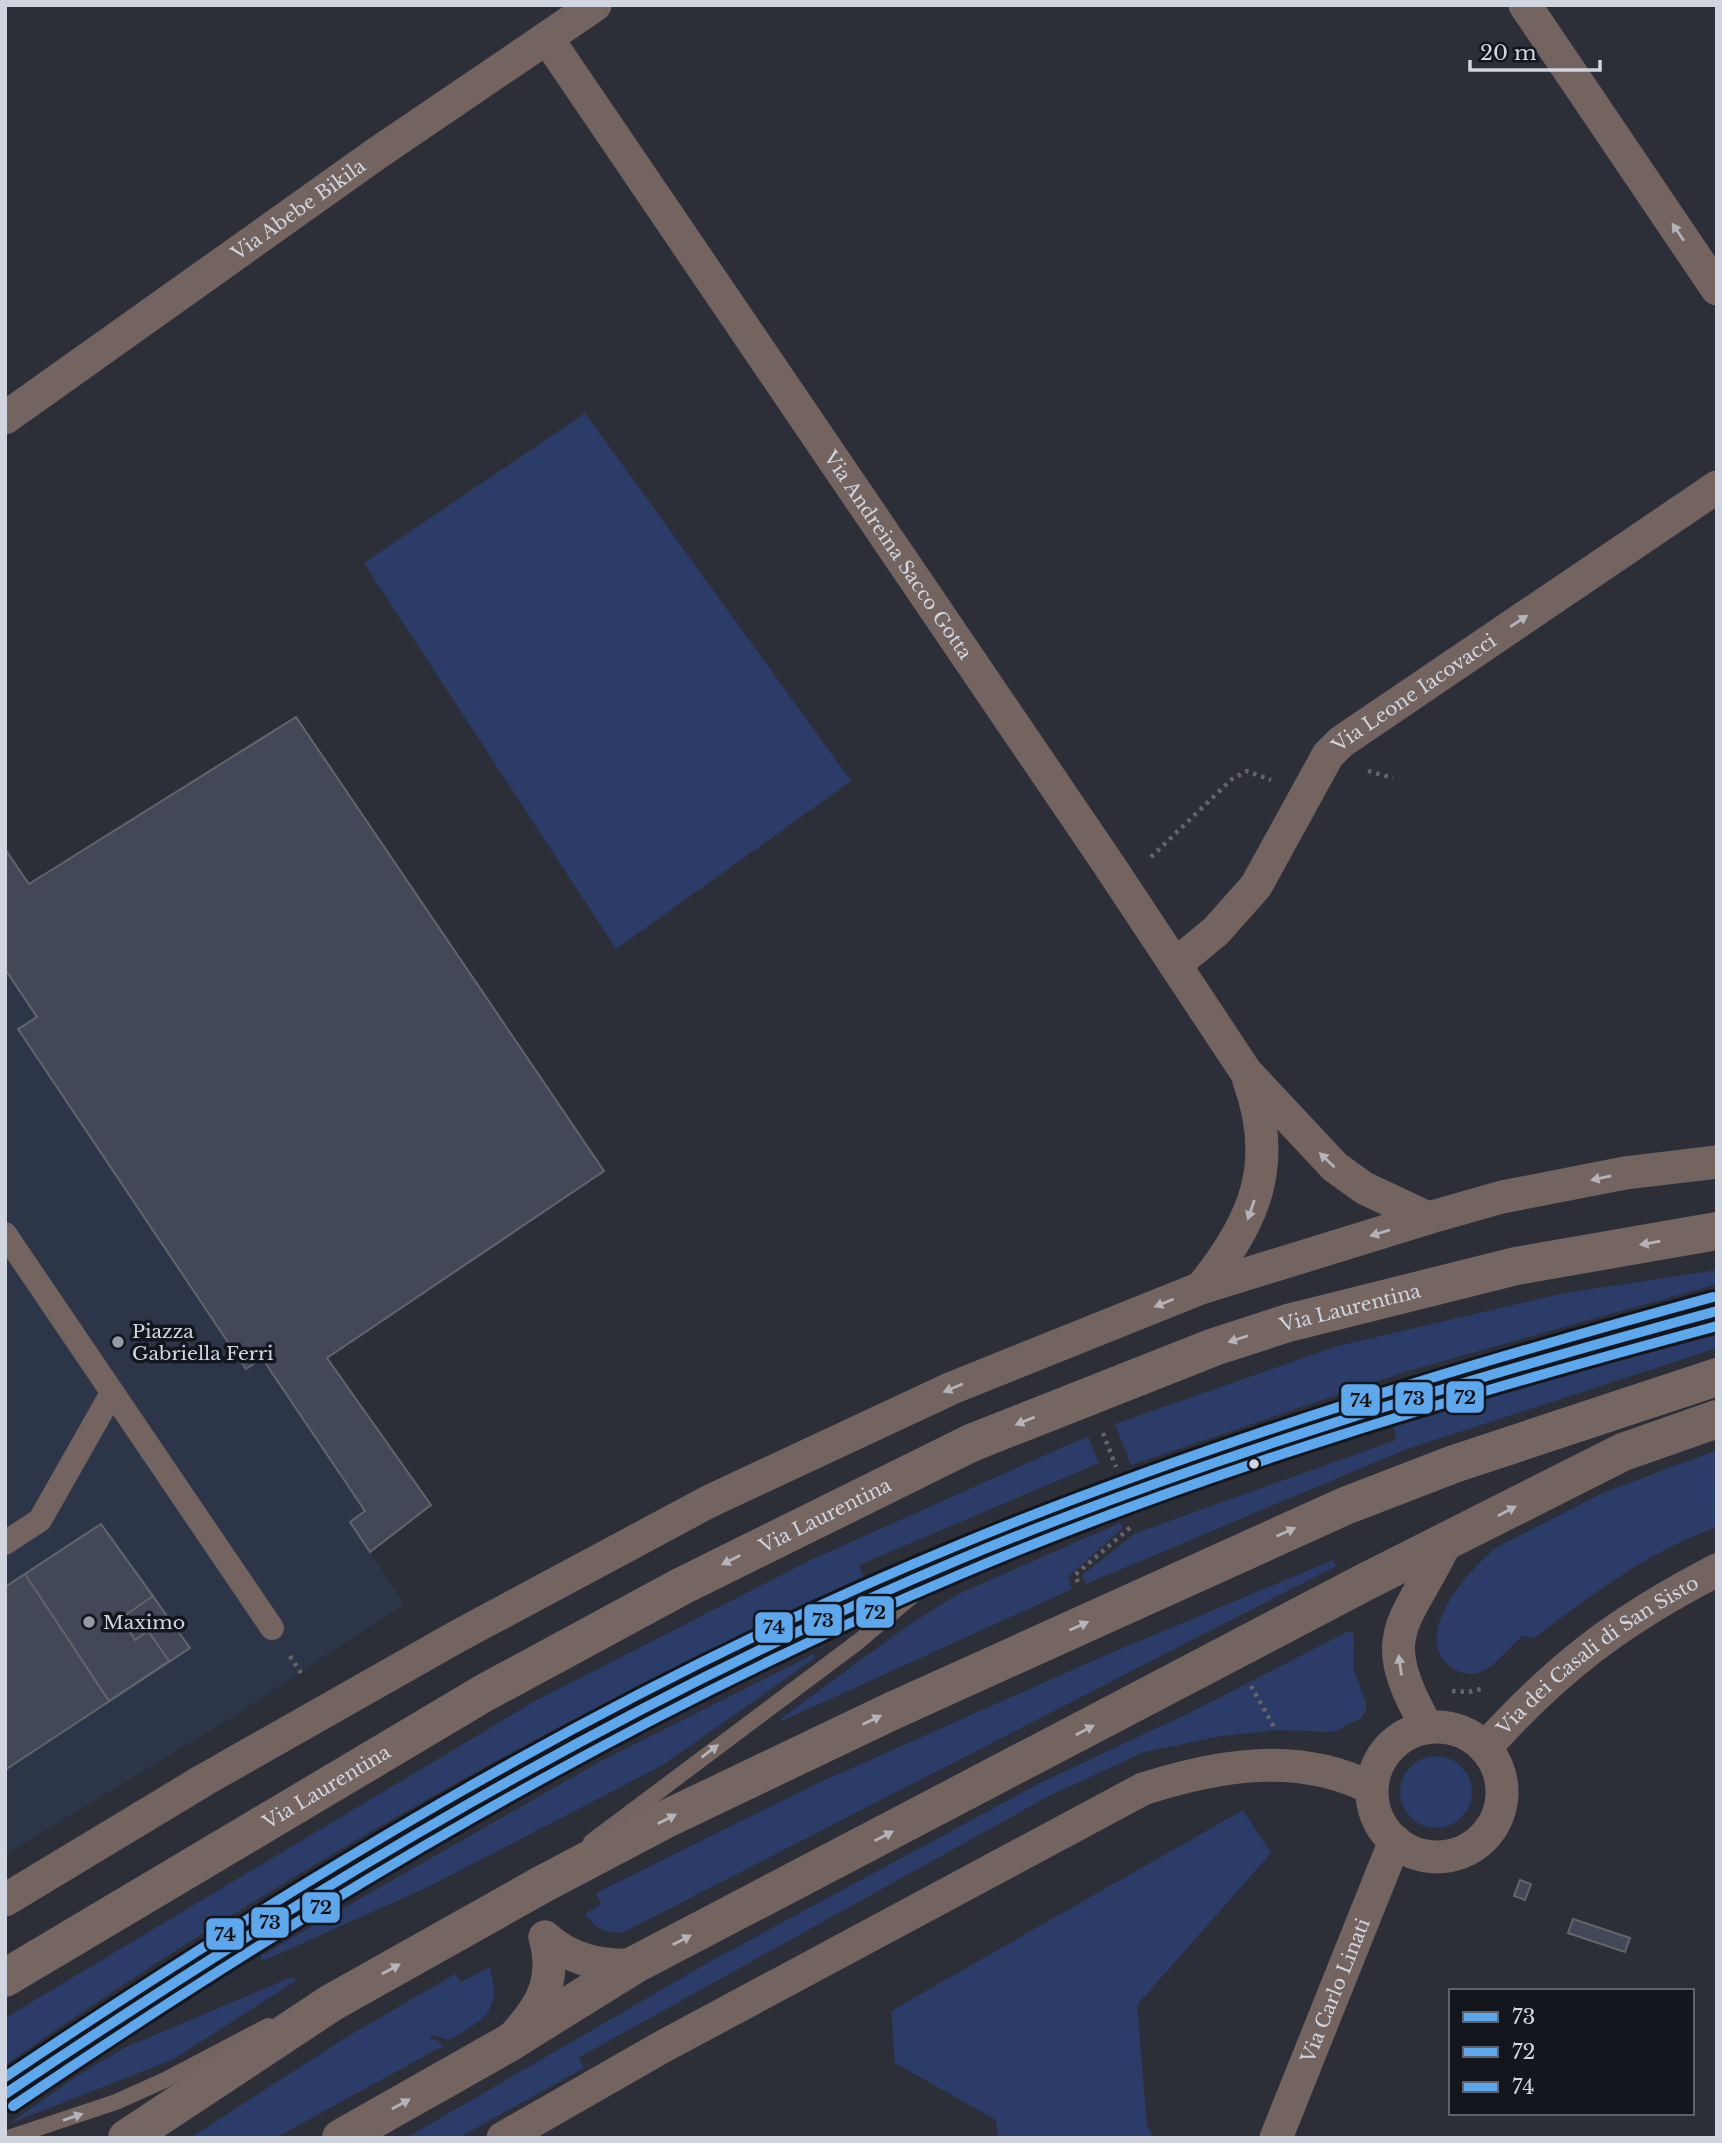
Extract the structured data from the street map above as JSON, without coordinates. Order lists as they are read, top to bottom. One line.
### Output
{"streets":{"main road":["Via Laurentina"],"street":["Via Abebe Bikila","Via Andreina Sacco Gotta","Via Leone Iacovacci","Via dei Casali di San Sisto","Via Carlo Linati"]},"crossings":[["Via Abebe Bikila","Via Andreina Sacco Gotta"],["Via Andreina Sacco Gotta","Via Leone Iacovacci"],["Via dei Casali di San Sisto","Via Carlo Linati"]],"one_way":["Via Leone Iacovacci"],"places":["Piazza Gabriella Ferri","Maximo"],"lines":["transit line 74","transit line 73","transit line 72"],"legend":["73","72","74"],"scale_bar":"20 m"}
